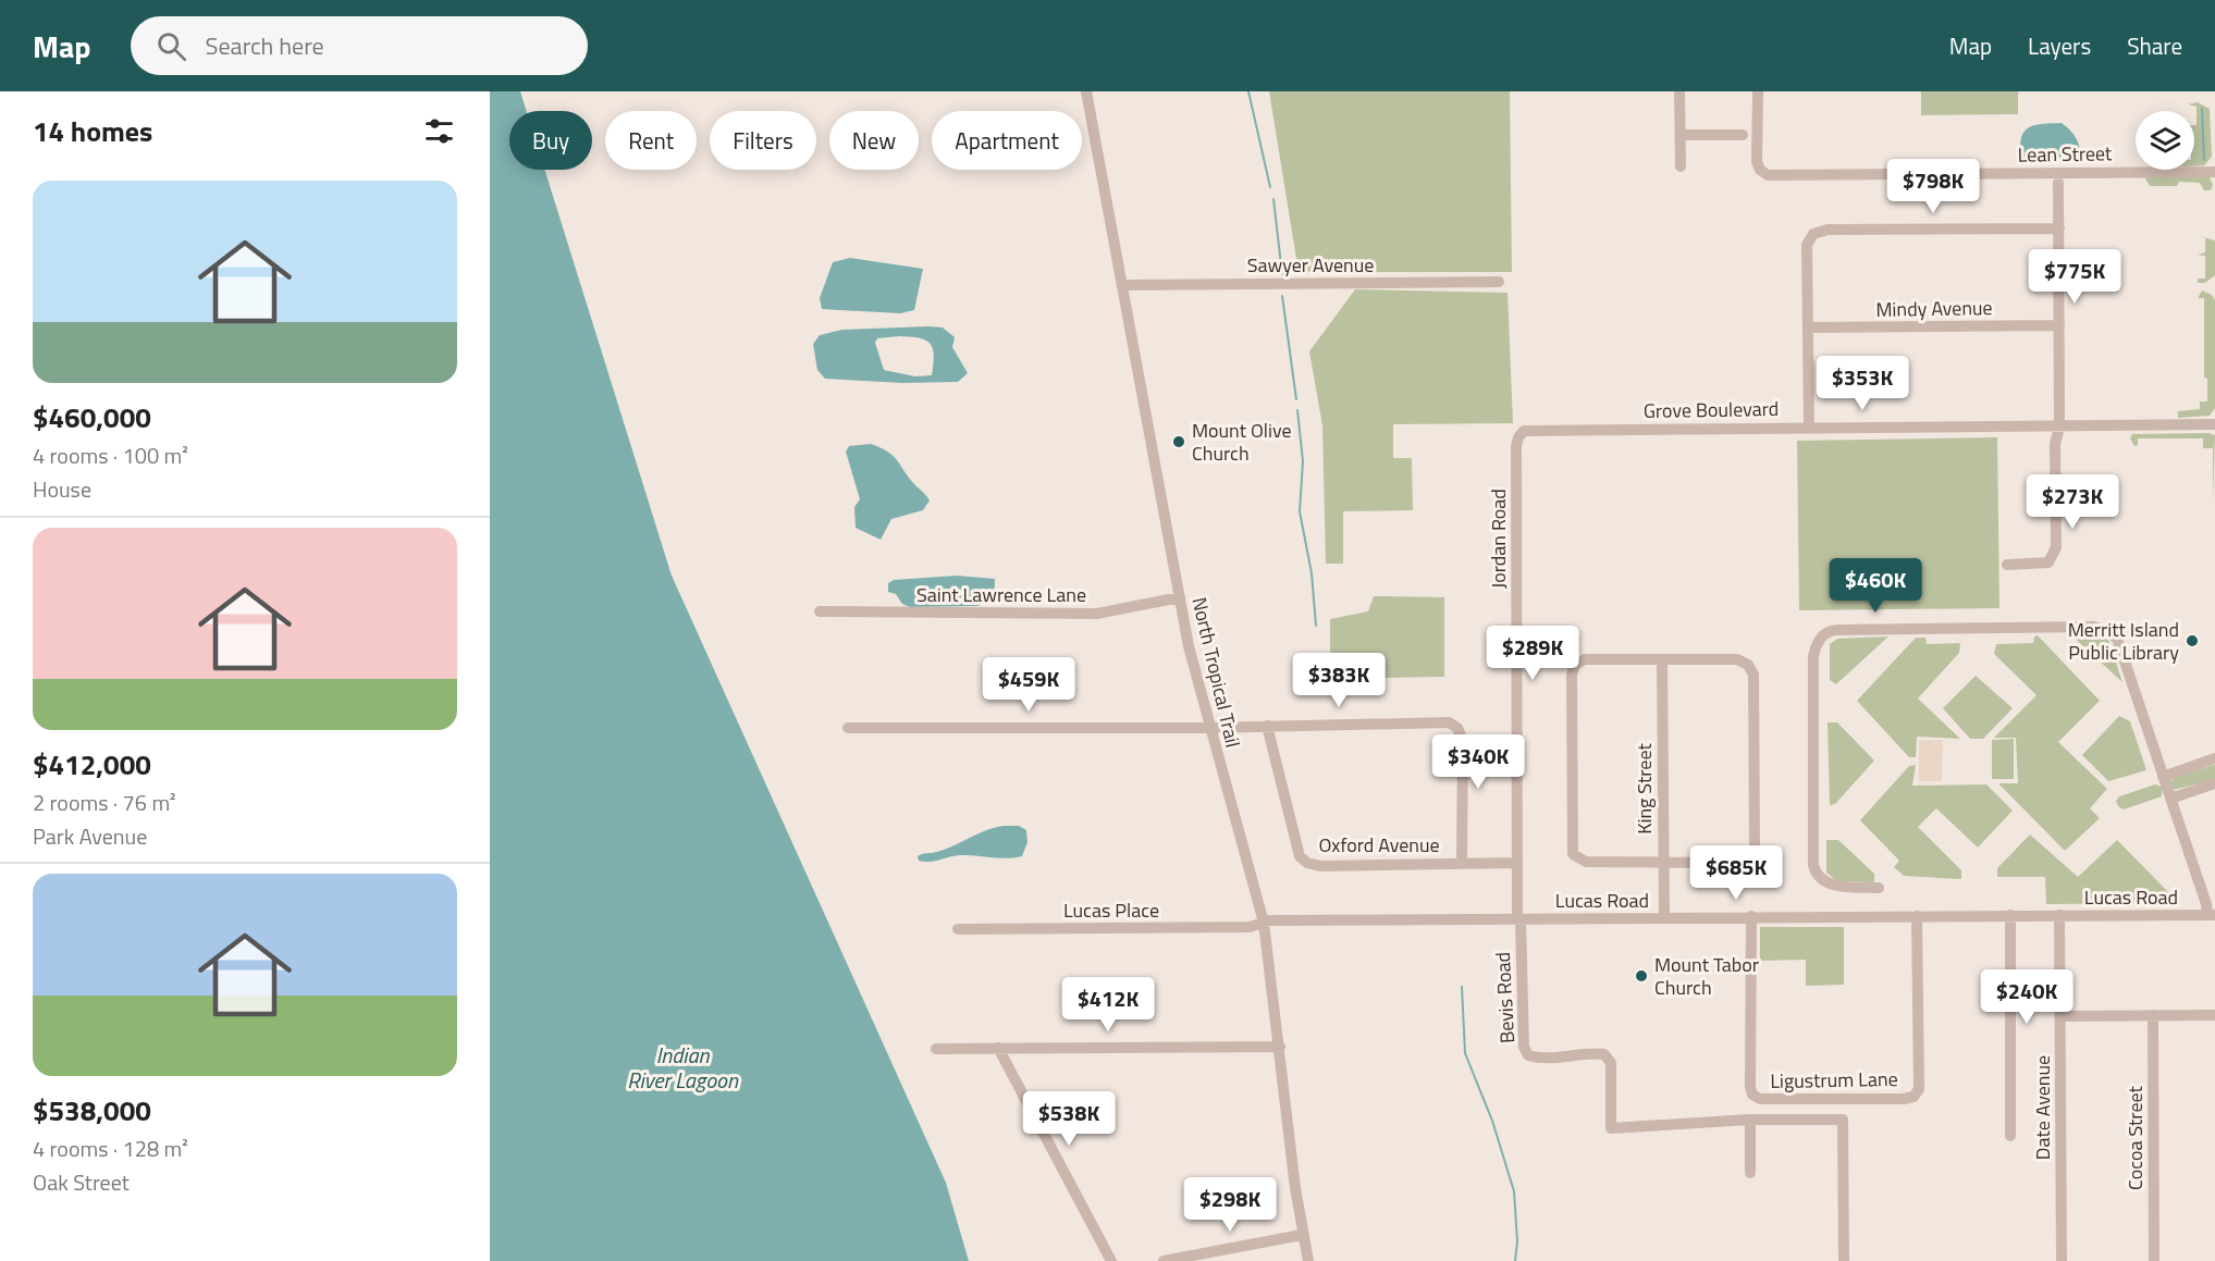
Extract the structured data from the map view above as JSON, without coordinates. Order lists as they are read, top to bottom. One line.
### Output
{"streets":{"street":["Lean Street","Sawyer Avenue","Mindy Avenue","Grove Boulevard","Jordan Road","Saint Lawrence Lane","North Tropical Trail","King Street","Oxford Avenue","Lucas Road","Lucas Place","Bevis Road","Ligustrum Lane","Date Avenue","Cocoa Street"]},"crossings":[["Sawyer Avenue","North Tropical Trail"],["Grove Boulevard","Jordan Road"],["Jordan Road","Oxford Avenue"],["Jordan Road","Lucas Road"],["Jordan Road","Bevis Road"],["Saint Lawrence Lane","North Tropical Trail"],["North Tropical Trail","Lucas Road"],["North Tropical Trail","Lucas Place"],["King Street","Lucas Road"],["Lucas Road","Lucas Place"],["Lucas Road","Bevis Road"],["Lucas Road","Ligustrum Lane"],["Lucas Road","Date Avenue"]],"water":["Indian River Lagoon"],"places":["Mount Olive Church","Merritt Island Public Library","Mount Tabor Church"],"page":{"header":"Map","search":"Search here","nav":["Map","Layers","Share"],"heading":"14 homes","chip":["Buy","Rent","Filters","New","Apartment"],"price":["$798K","$775K","$353K","$273K","$460K","$289K","$383K","$459K","$340K","$685K","$240K","$412K","$538K","$298K"],"list":[{"name":"$460,000","note":"4 rooms · 100 m² · House"},{"name":"$412,000","note":"2 rooms · 76 m² · Park Avenue"},{"name":"$538,000","note":"4 rooms · 128 m² · Oak Street"}]}}
